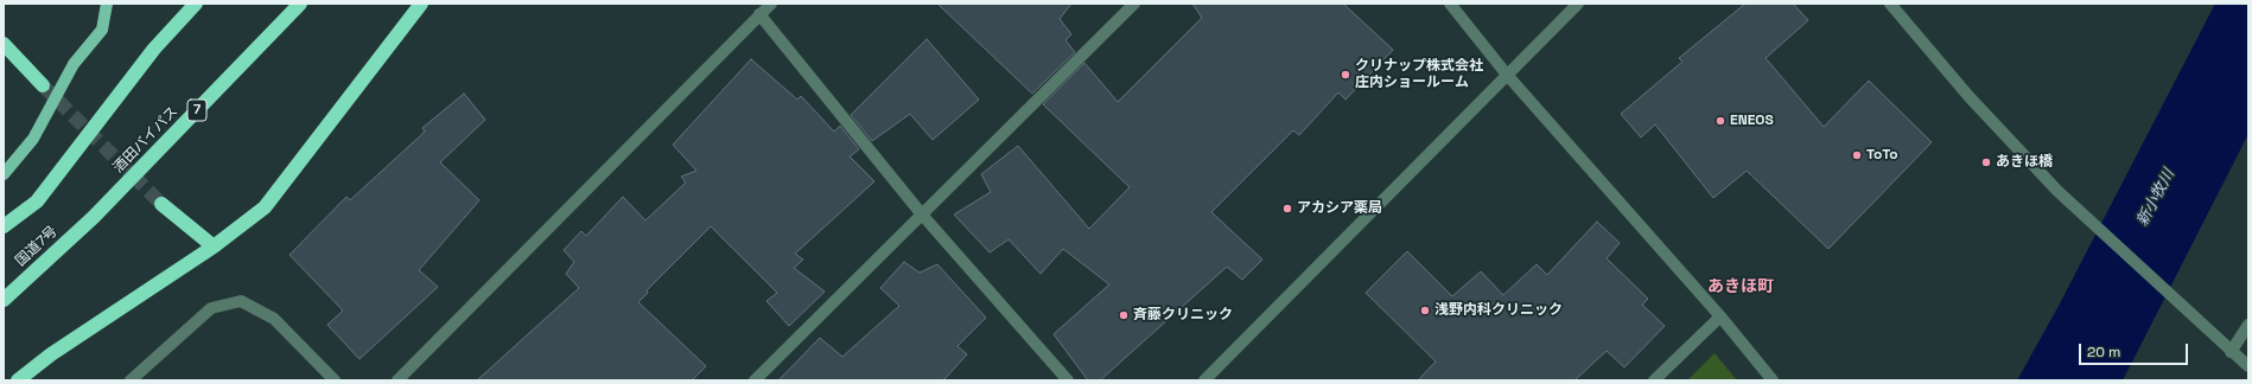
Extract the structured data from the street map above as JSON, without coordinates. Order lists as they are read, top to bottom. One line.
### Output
{"streets":{"highway":["7","酒田バイパス","国道7号"]},"crossings":[["酒田バイパス","国道7号"]],"districts":["あきほ町"],"water":["新小牧川"],"places":["クリナップ株式会社 庄内ショールーム","ENEOS","ToTo","あきほ橋","アカシア薬局","浅野内科クリニック","斉藤クリニック"],"scale_bar":"20 m"}
